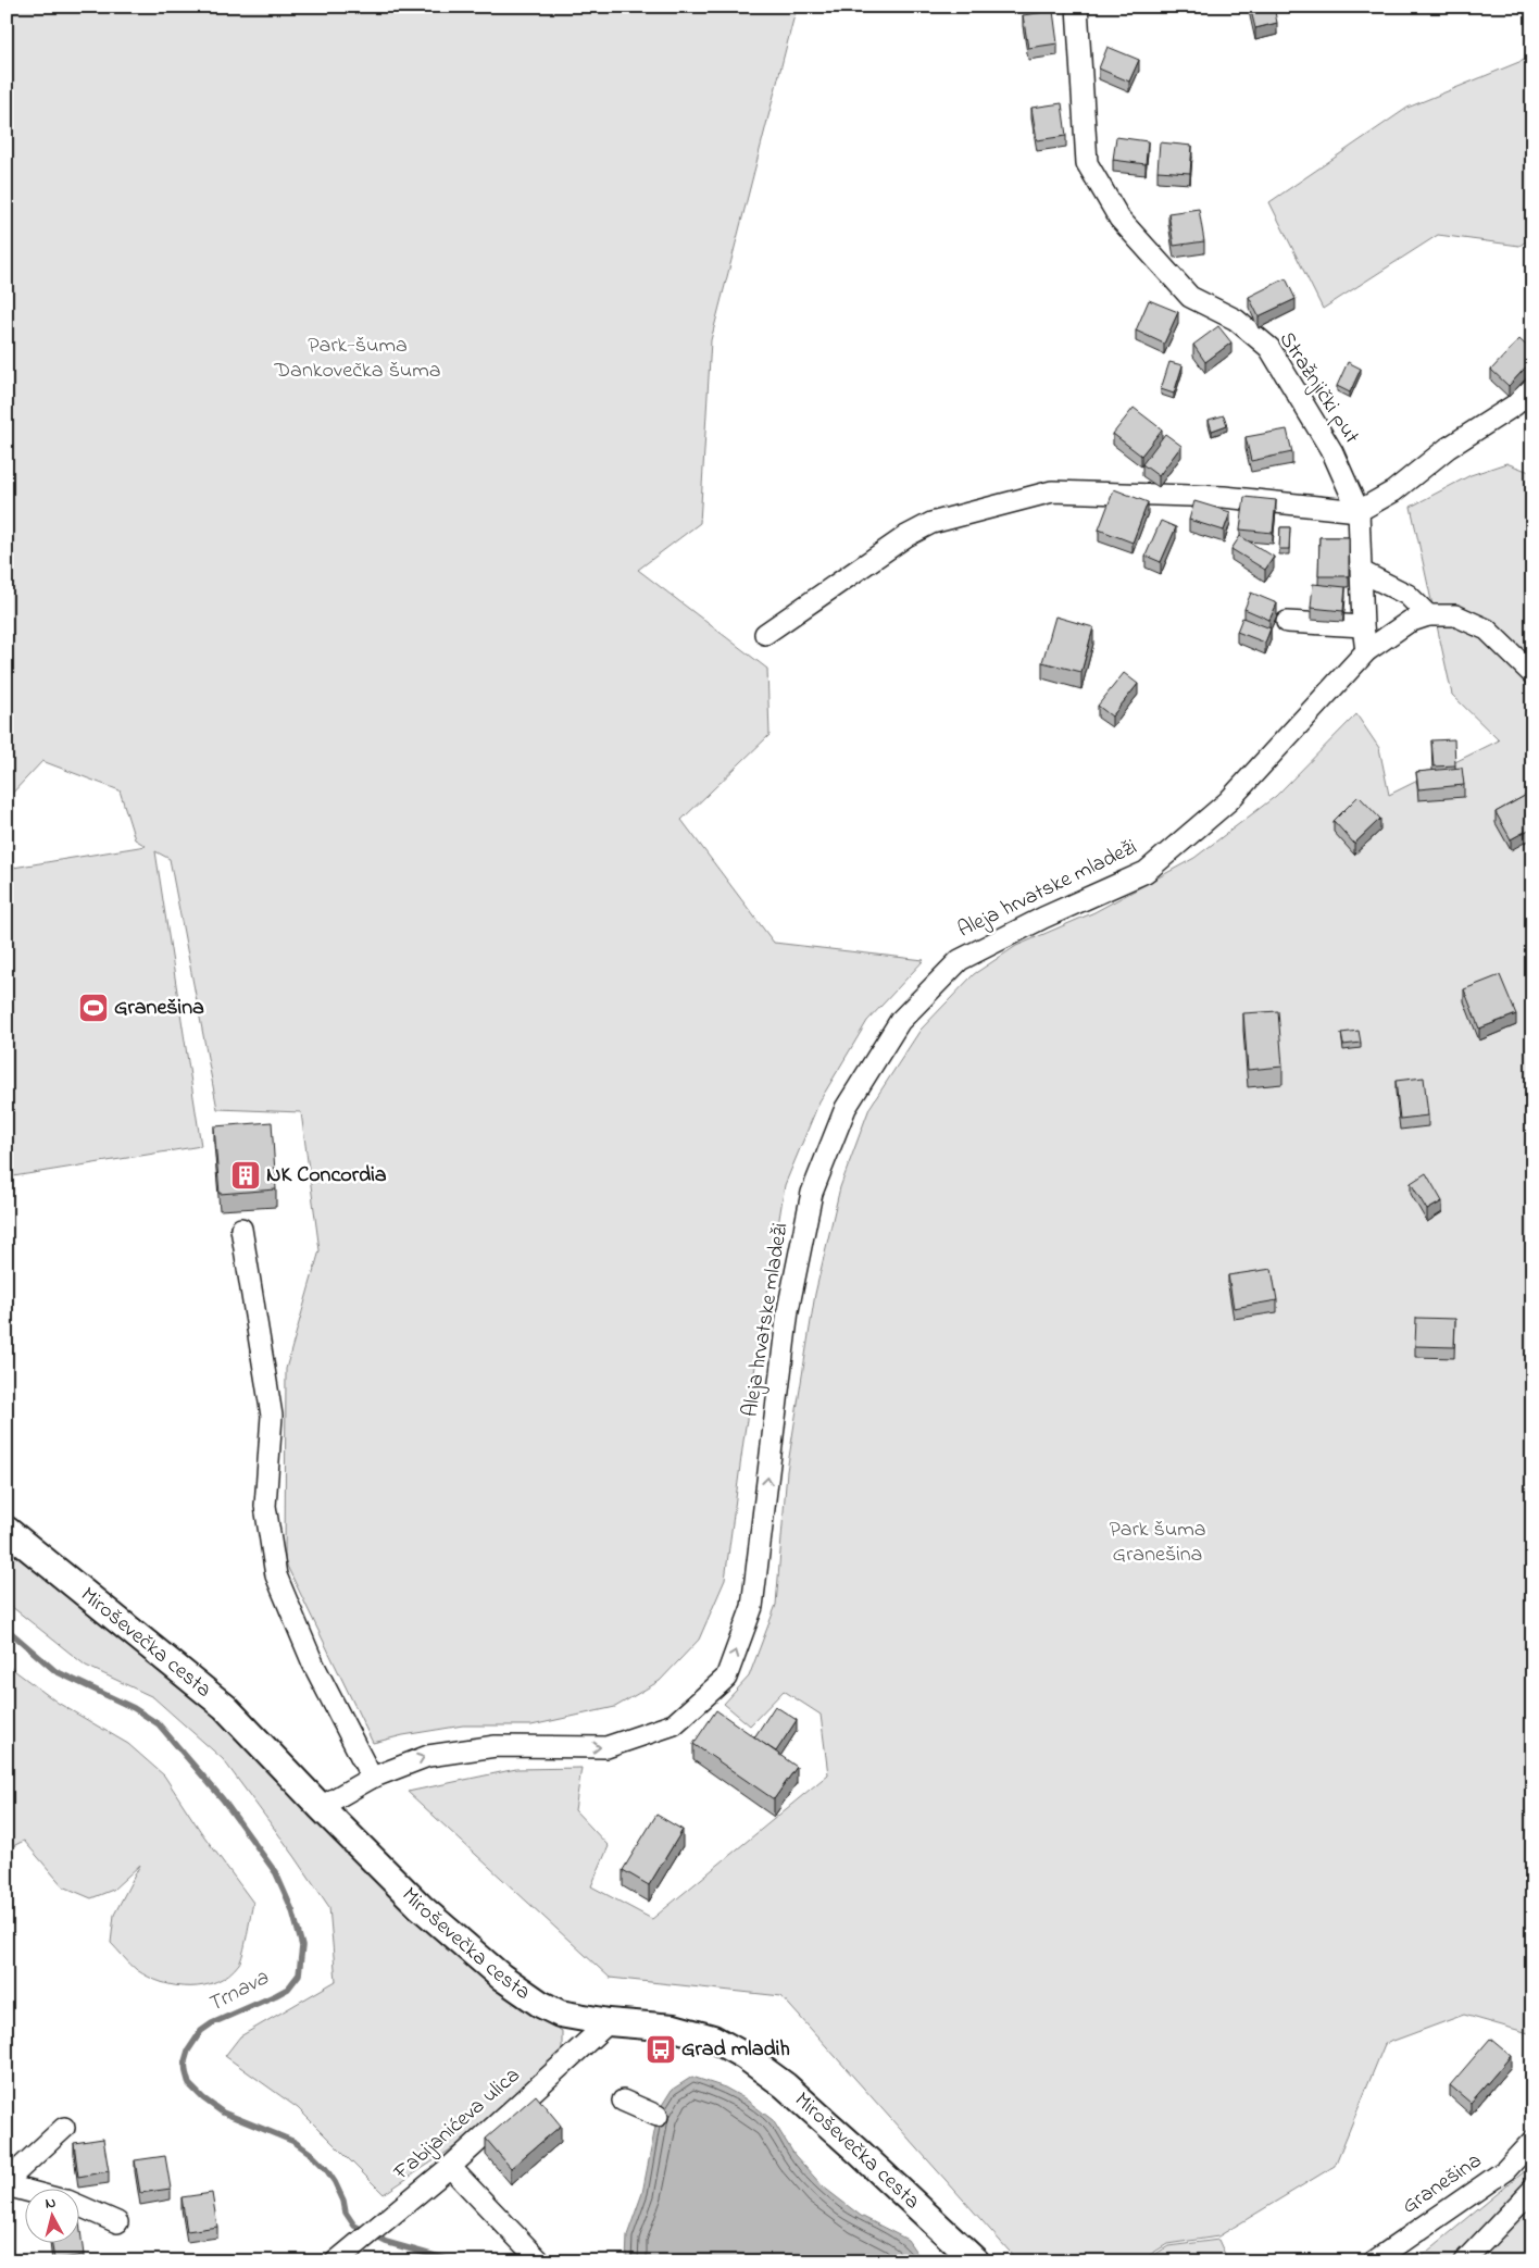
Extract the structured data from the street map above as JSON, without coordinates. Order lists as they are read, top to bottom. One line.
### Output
{"streets":{"main road":["Miroševečka cesta"],"street":["Stražnjički put","Aleja hrvatske mladeži","Fabijanićeva ulica","Granešina"]},"crossings":[["Stražnjički put","Aleja hrvatske mladeži"],["Aleja hrvatske mladeži","Miroševečka cesta"],["Miroševečka cesta","Fabijanićeva ulica"]],"one_way":["Aleja hrvatske mladeži"],"water":["Trnava"],"parks":["Park-šuma Dankovečka šuma","Park šuma Granešina"],"places":{"sports":["Granešina"],"building":["NK Concordia"],"bus stop":["Grad mladih"]},"north":"top"}
